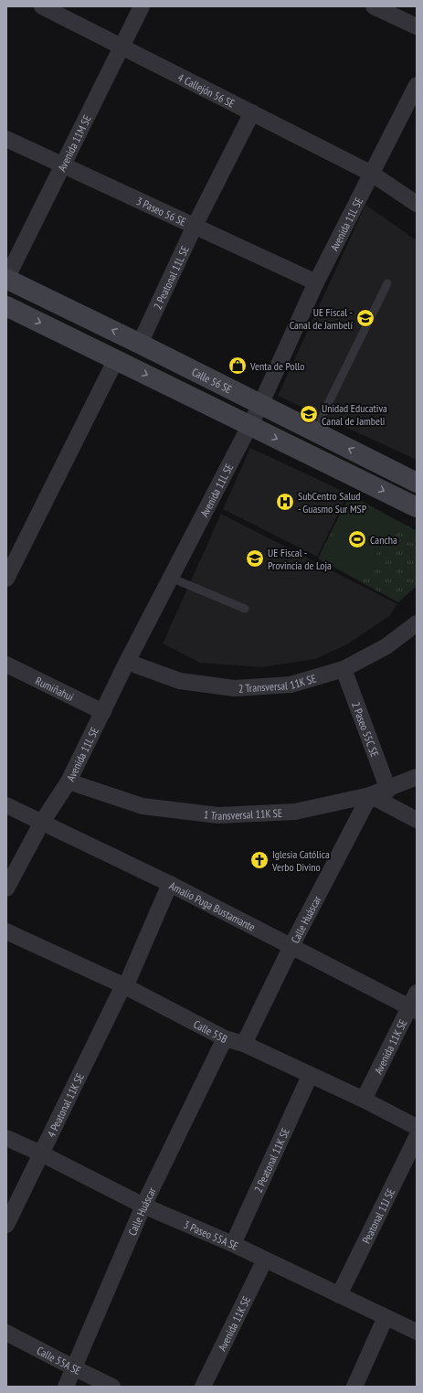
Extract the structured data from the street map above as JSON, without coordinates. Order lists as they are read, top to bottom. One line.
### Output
{"streets":{"main road":["Calle 56 SE"],"street":["4 Callejón 56 SE","Avenida 11M SE","3 Paseo 56 SE","Avenida 11L SE","2 Peatonal 11L SE","2 Transversal 11K SE","Rumiñahui","2 Paseo 55C SE","1 Transversal 11K SE","Amalio Puga Bustamante","Calle Huáscar","Calle 55B","Avenida 11K SE","4 Peatonal 11K SE","2 Peatonal 11K SE","Peatonal 11J SE","3 Paseo 55A SE","Calle 55A SE"]},"crossings":[["4 Callejón 56 SE","Avenida 11M SE"],["4 Callejón 56 SE","Avenida 11L SE"],["4 Callejón 56 SE","2 Peatonal 11L SE"],["Avenida 11M SE","3 Paseo 56 SE"],["Avenida 11M SE","Calle 56 SE"],["3 Paseo 56 SE","Avenida 11L SE"],["3 Paseo 56 SE","2 Peatonal 11L SE"],["Avenida 11L SE","Calle 56 SE"],["Avenida 11L SE","2 Transversal 11K SE"],["Avenida 11L SE","Rumiñahui"],["Avenida 11L SE","1 Transversal 11K SE"],["Avenida 11L SE","Amalio Puga Bustamante"],["2 Peatonal 11L SE","Calle 56 SE"],["2 Transversal 11K SE","2 Paseo 55C SE"],["2 Paseo 55C SE","1 Transversal 11K SE"],["1 Transversal 11K SE","Calle Huáscar"],["Amalio Puga Bustamante","Calle Huáscar"],["Amalio Puga Bustamante","Avenida 11K SE"],["Amalio Puga Bustamante","4 Peatonal 11K SE"],["Calle Huáscar","Calle 55B"],["Calle Huáscar","3 Paseo 55A SE"],["Calle Huáscar","Calle 55A SE"],["Calle 55B","Avenida 11K SE"],["Calle 55B","4 Peatonal 11K SE"],["Calle 55B","2 Peatonal 11K SE"],["Avenida 11K SE","3 Paseo 55A SE"],["4 Peatonal 11K SE","3 Paseo 55A SE"],["2 Peatonal 11K SE","3 Paseo 55A SE"],["Peatonal 11J SE","3 Paseo 55A SE"]],"places":{"school or university":["UE Fiscal - Canal de Jambelí","Unidad Educativa Canal de Jambeli","UE Fiscal - Provincia de Loja"],"shop":["Venta de Pollo"],"hospital":["SubCentro Salud - Guasmo Sur MSP"],"sports":["Cancha"],"church":["Iglesia Católica Verbo Divino"]}}
